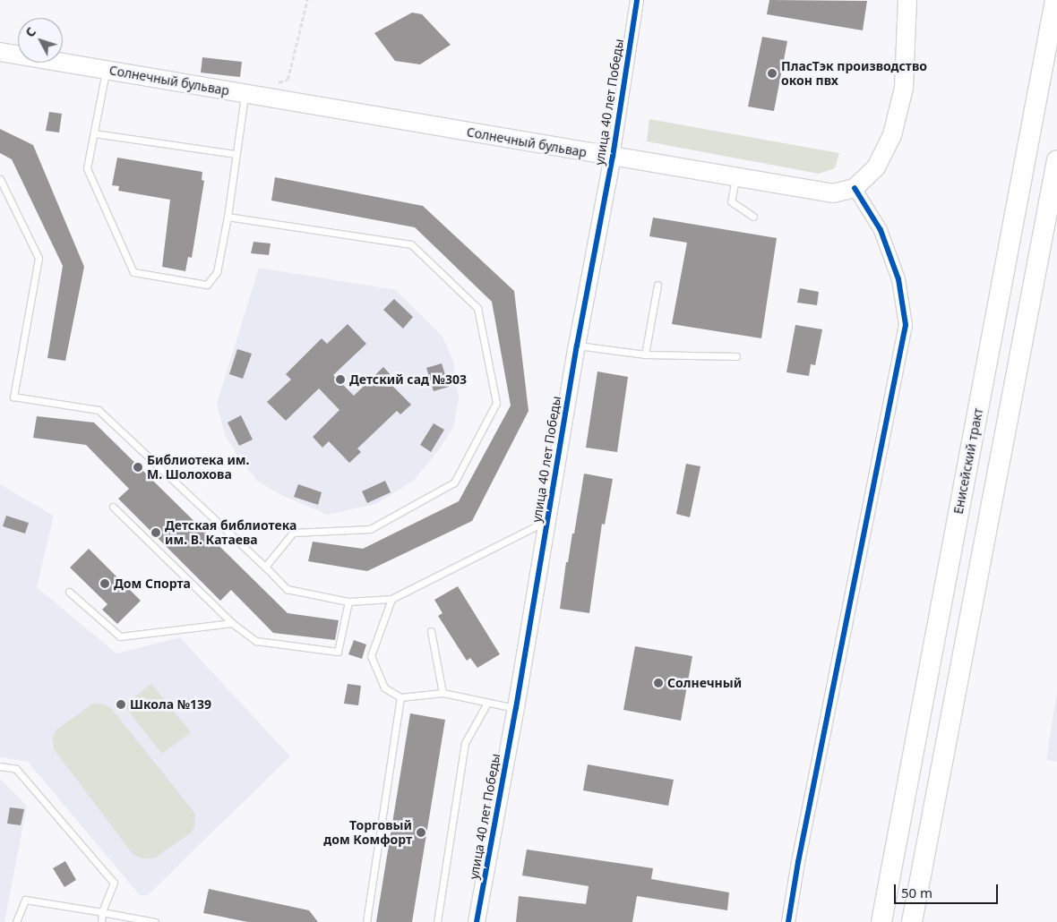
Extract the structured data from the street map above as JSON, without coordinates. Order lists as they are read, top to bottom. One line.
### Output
{"streets":{"main road":["Солнечный бульвар","Енисейский тракт"],"street":["улица 40 лет Победы"]},"crossings":[["Солнечный бульвар","улица 40 лет Победы"]],"places":["ПласТэк производство окон пвх","Детский сад №303","Библиотека им. М. Шолохова","Детская библиотека им. В. Катаева","Дом Спорта","Солнечный","Школа №139","Торговый дом Комфорт"],"scale_bar":"50 m","north":"top left"}
